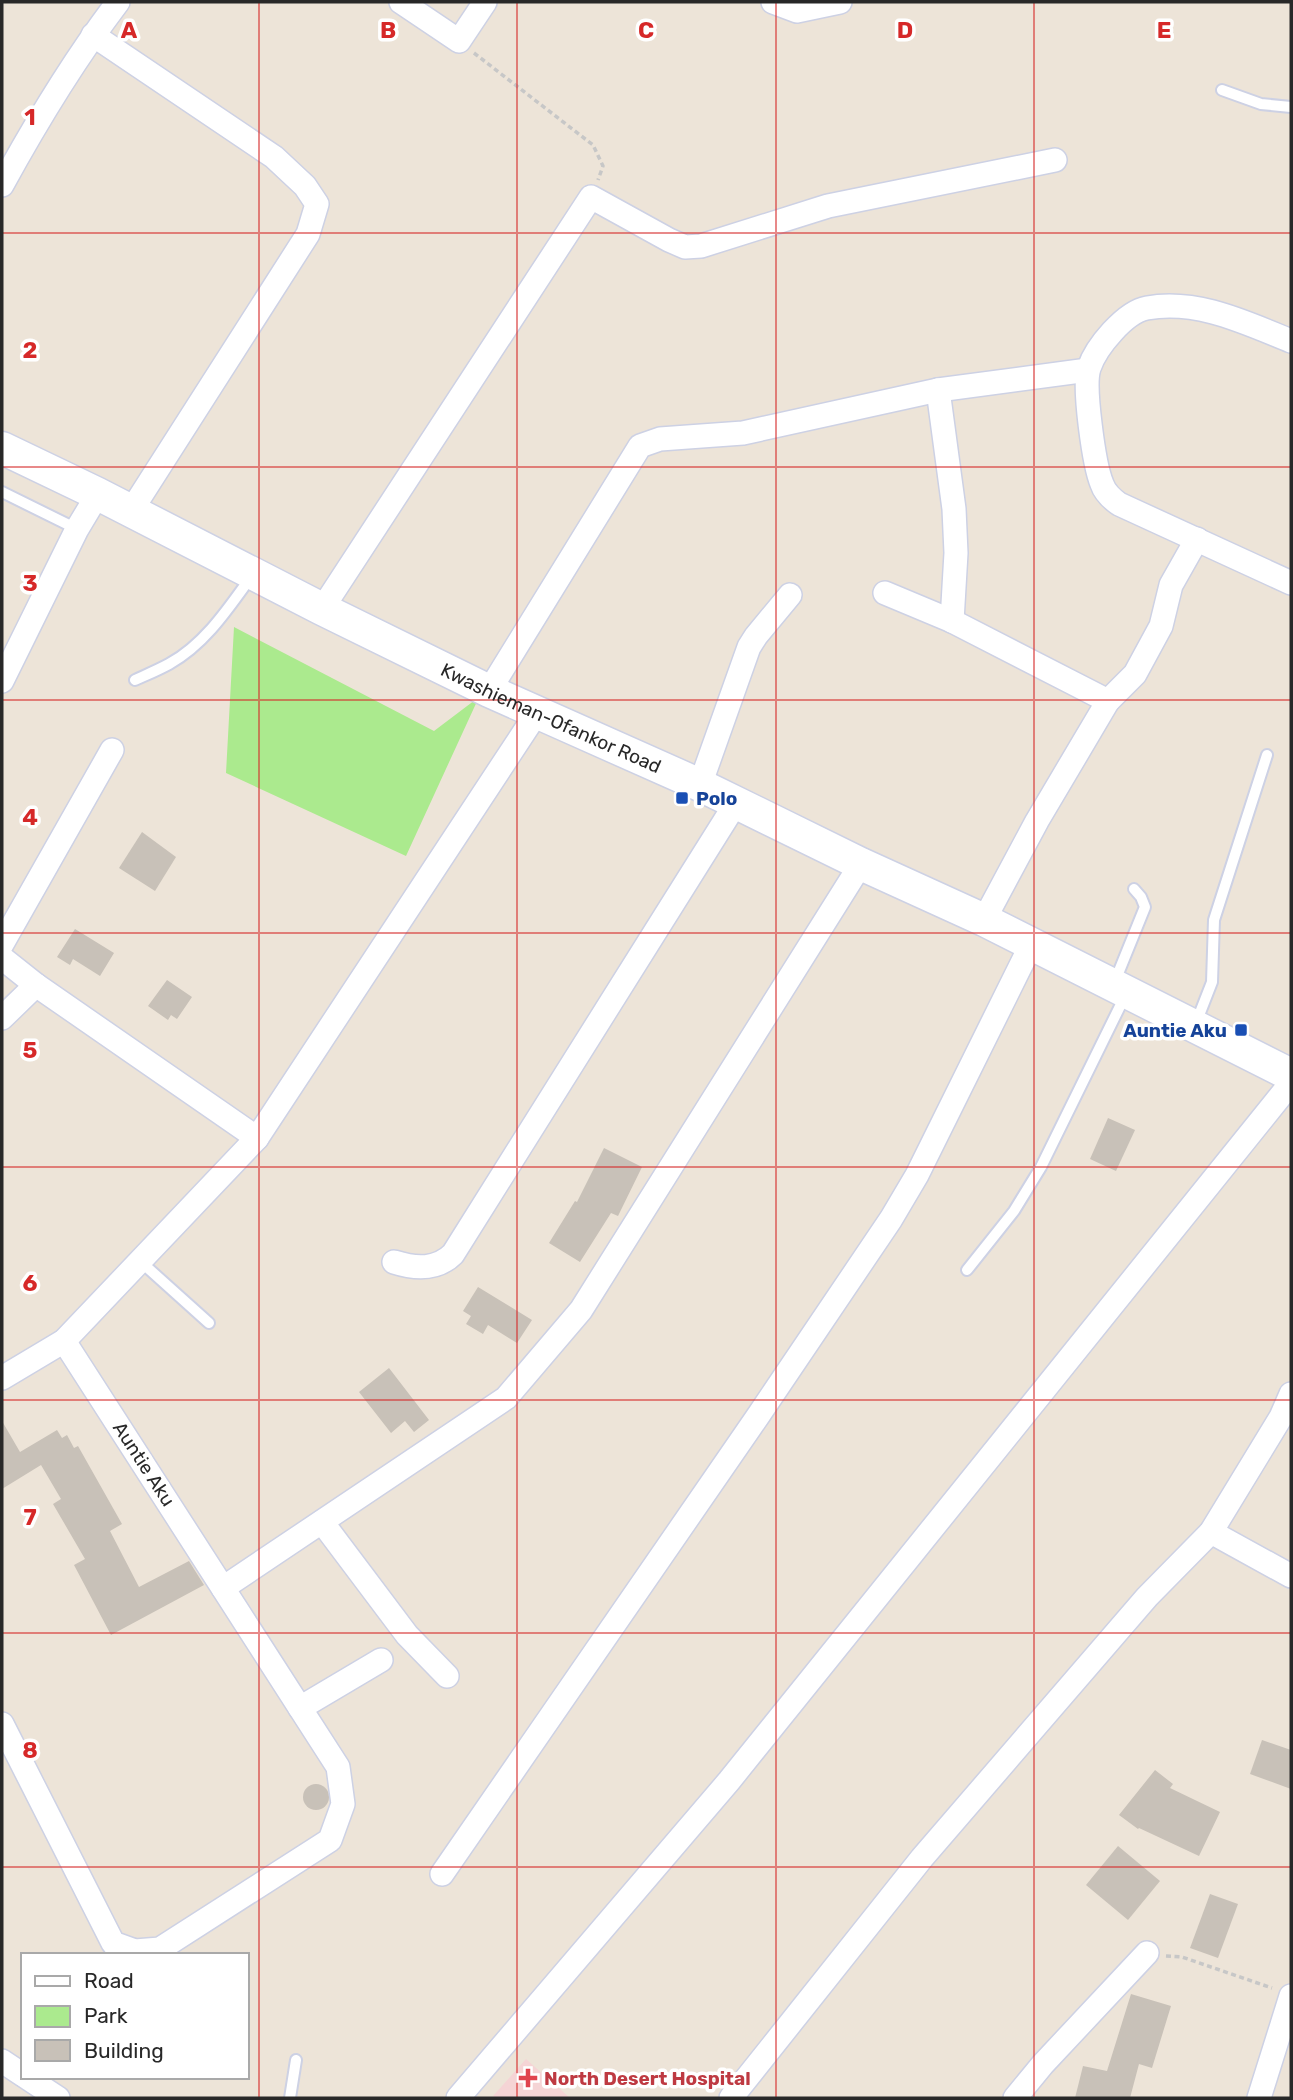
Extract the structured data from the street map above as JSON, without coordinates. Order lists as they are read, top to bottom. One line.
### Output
{"streets":{"main road":["Kwashieman-Ofankor Road"],"street":["Auntie Aku"]},"places":{"transit":["Polo","Auntie Aku"],"health":["North Desert Hospital"]},"legend":["Road","Park","Building"],"grid":{"columns":["A","B","C","D","E"],"rows":["1","2","3","4","5","6","7","8"]}}
